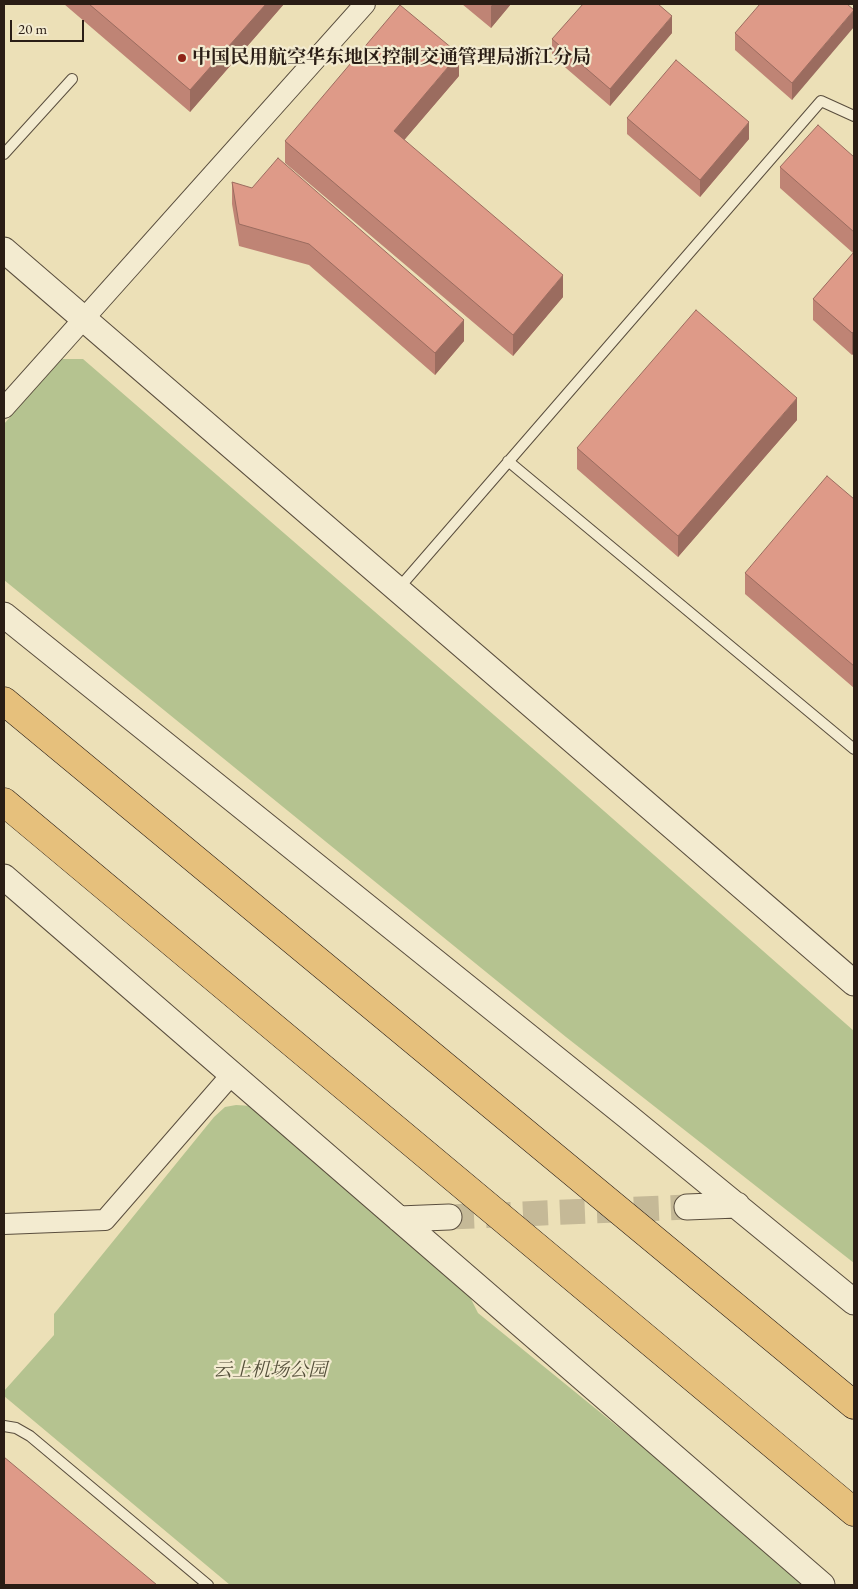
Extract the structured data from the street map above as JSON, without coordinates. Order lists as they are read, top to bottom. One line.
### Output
{"parks":["云上机场公园"],"places":["中国民用航空华东地区控制交通管理局浙江分局"],"scale_bar":"20 m"}
